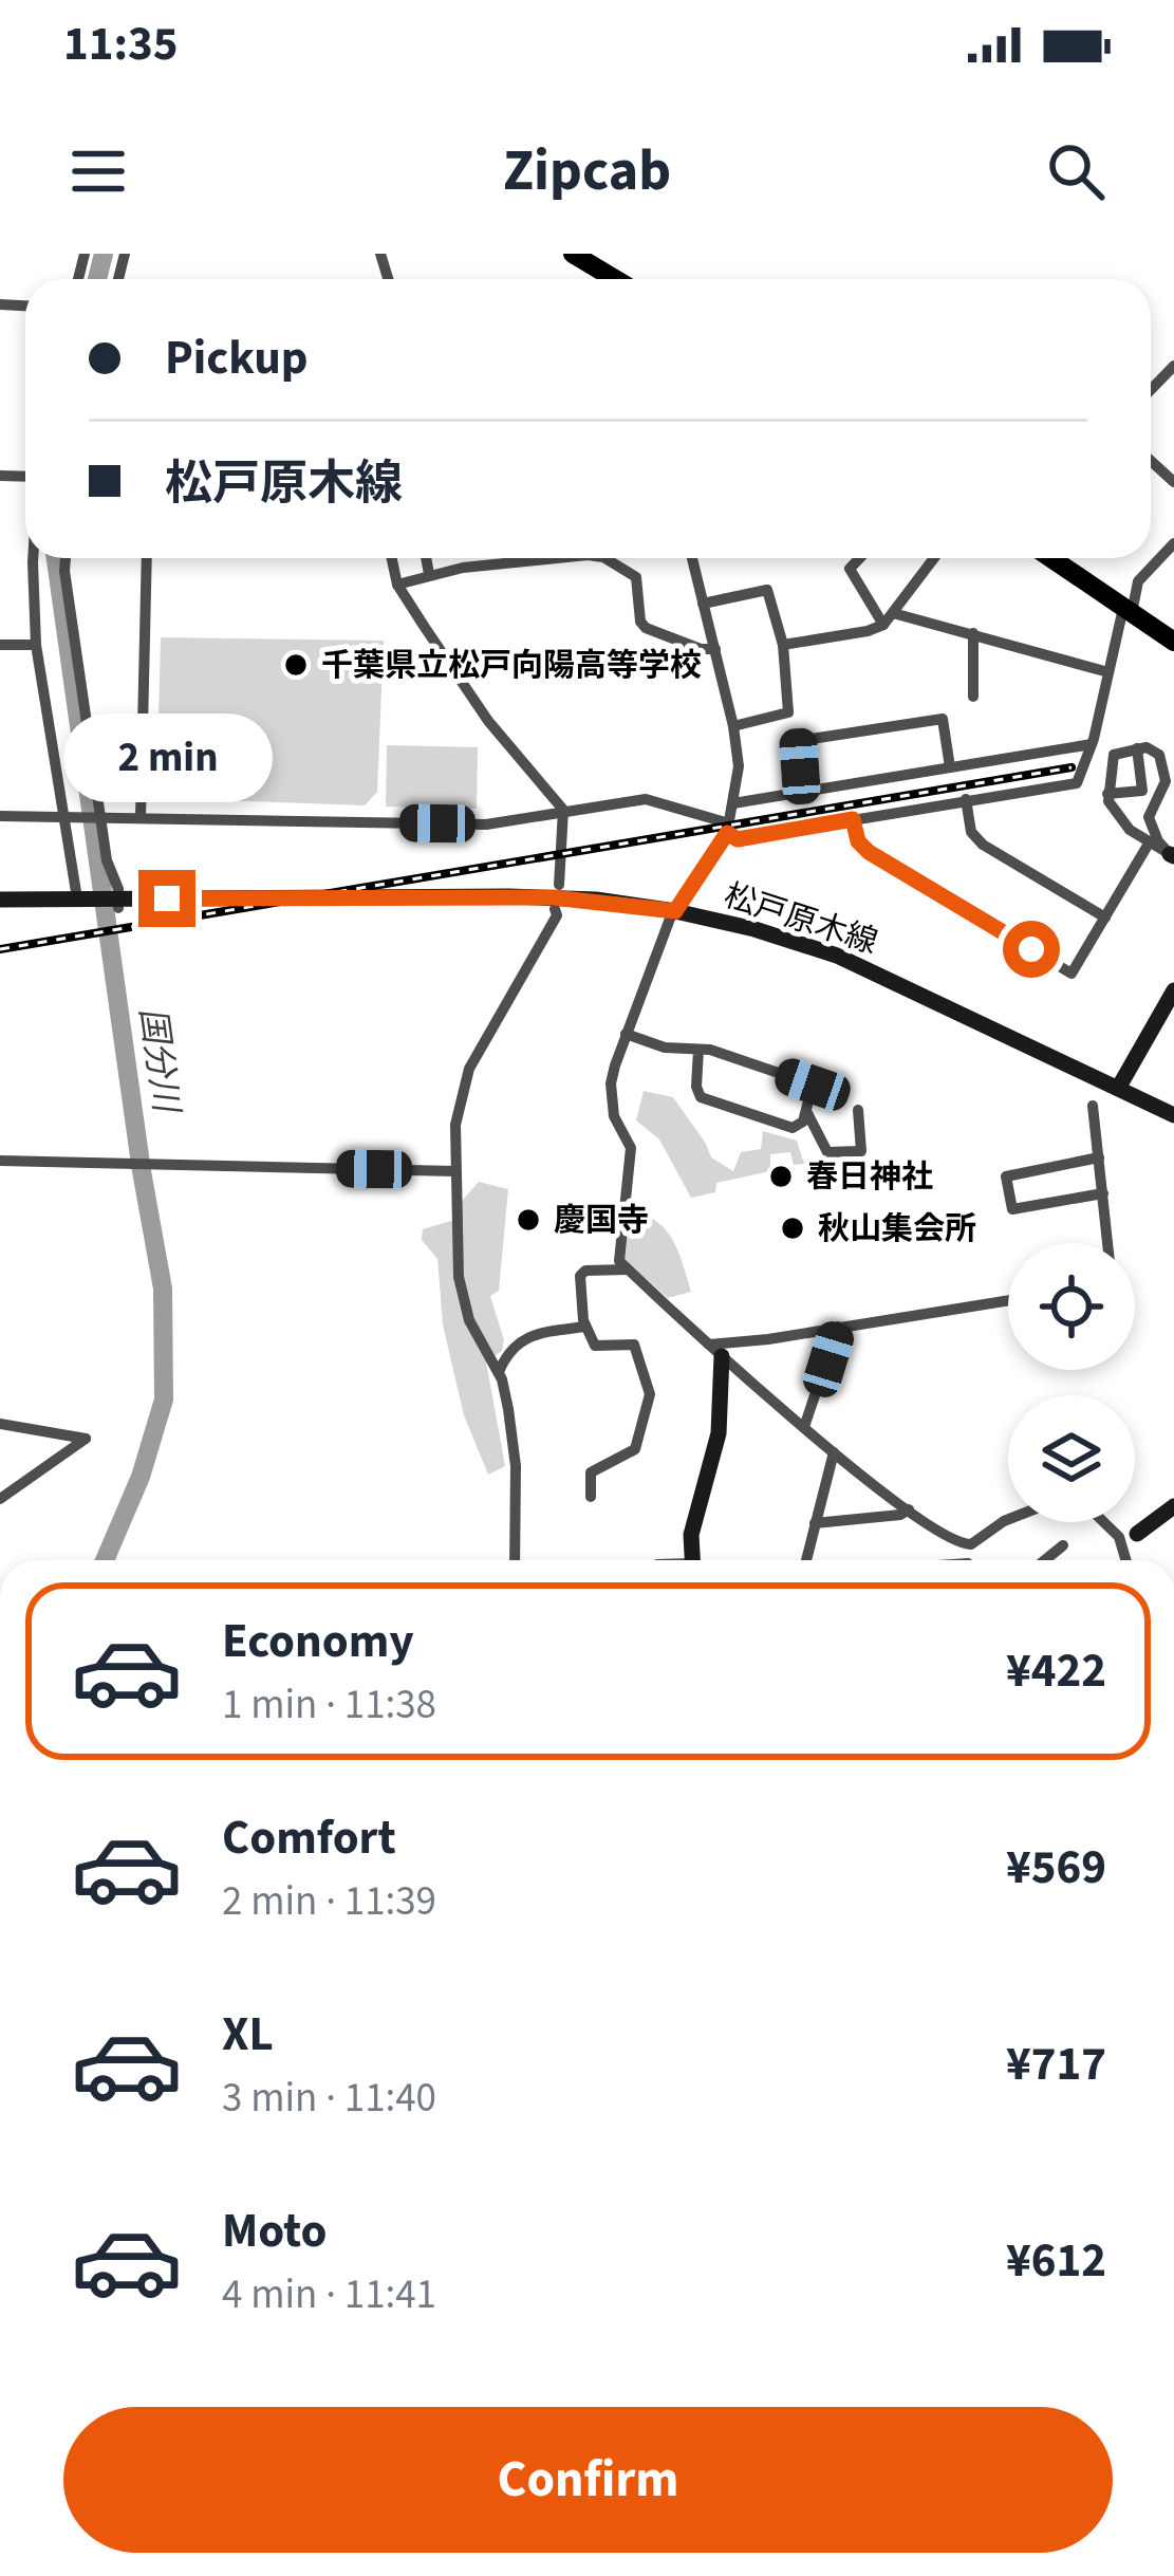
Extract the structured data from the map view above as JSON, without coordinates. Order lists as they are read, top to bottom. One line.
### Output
{"streets":{"main road":["松戸原木線"]},"water":["国分川"],"places":["千葉県立松戸向陽高等学校","春日神社","慶国寺","秋山集会所"],"page":{"status":"11:35","header":"Zipcab","banner":["Pickup","松戸原木線"],"bubble":"2 min","list":[{"name":"Economy","note":"1 min · 11:38","value":"¥422"},{"name":"Comfort","note":"2 min · 11:39","value":"¥569"},{"name":"XL","note":"3 min · 11:40","value":"¥717"},{"name":"Moto","note":"4 min · 11:41","value":"¥612"}],"buttons":"Confirm"}}
